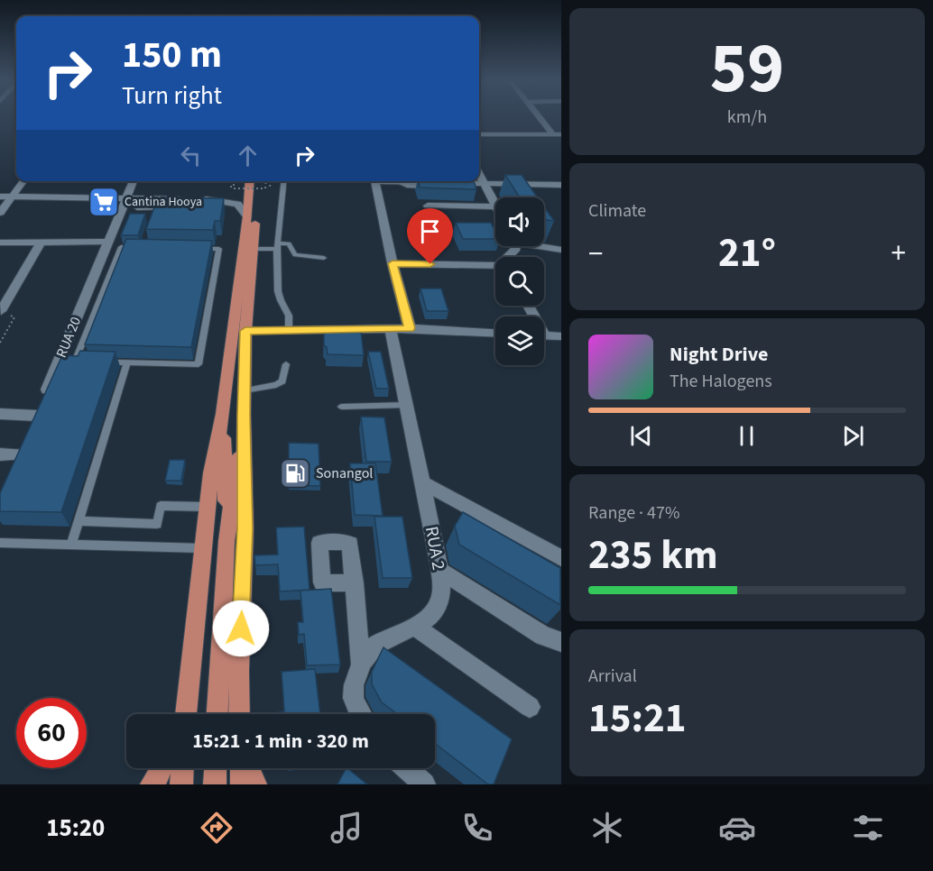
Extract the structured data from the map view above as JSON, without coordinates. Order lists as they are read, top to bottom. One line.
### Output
{"streets":{"street":["RUA 20","RUA 2"]},"places":{"supermarket":["Cantina Hooya"],"fuel station":["Sonangol"]},"page":{"tile":[["59","km/h"],"Climate",["Range · 47%","235 km"],["Arrival","15:21"]],"turn":["150 m","Turn right"],"heat":["−","21°","+"],"song":["Night Drive","The Halogens"],"limit":"60","trip":"15:21 · 1 min · 320 m","tabs":"15:20"}}
